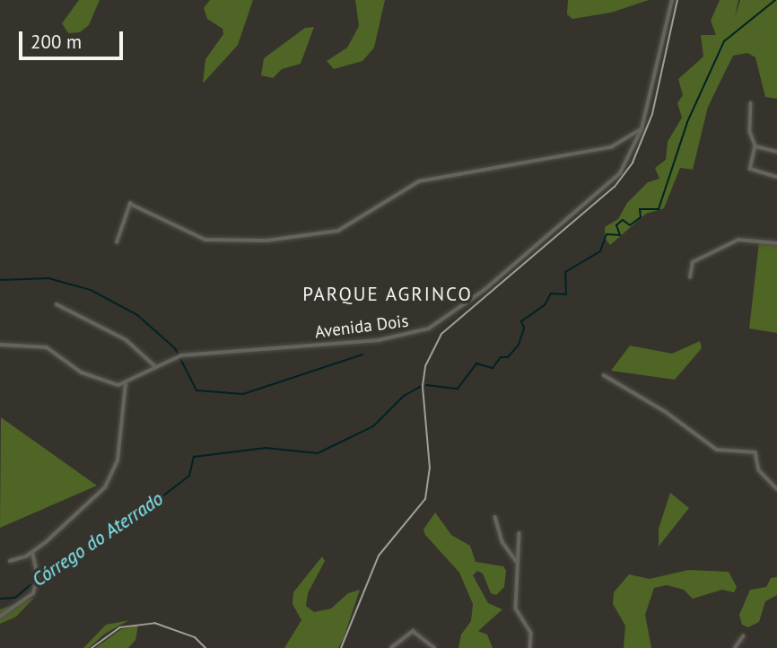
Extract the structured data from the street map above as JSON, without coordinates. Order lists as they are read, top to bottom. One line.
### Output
{"streets":{"street":["Avenida Dois"]},"districts":["PARQUE AGRINCO"],"water":["Córrego do Aterrado"],"scale_bar":"200 m"}
